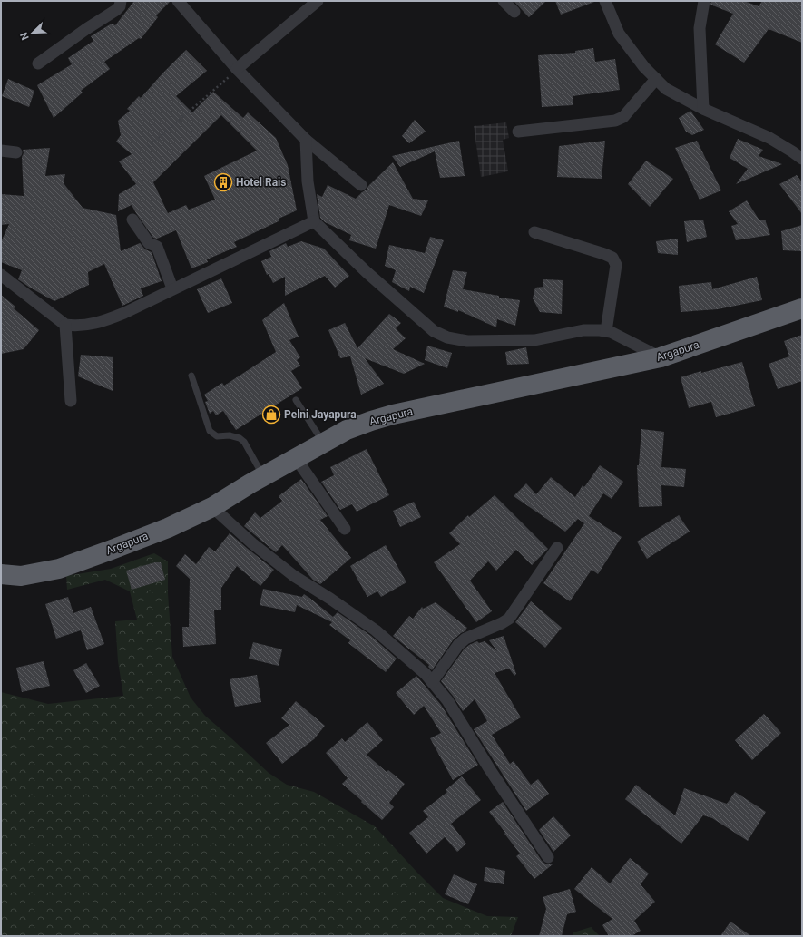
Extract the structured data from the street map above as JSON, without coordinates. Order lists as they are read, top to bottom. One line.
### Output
{"streets":{"highway":["Argapura"]},"places":{"building":["Hotel Rais"],"shop":["Pelni Jayapura"]},"north":"bottom left"}
